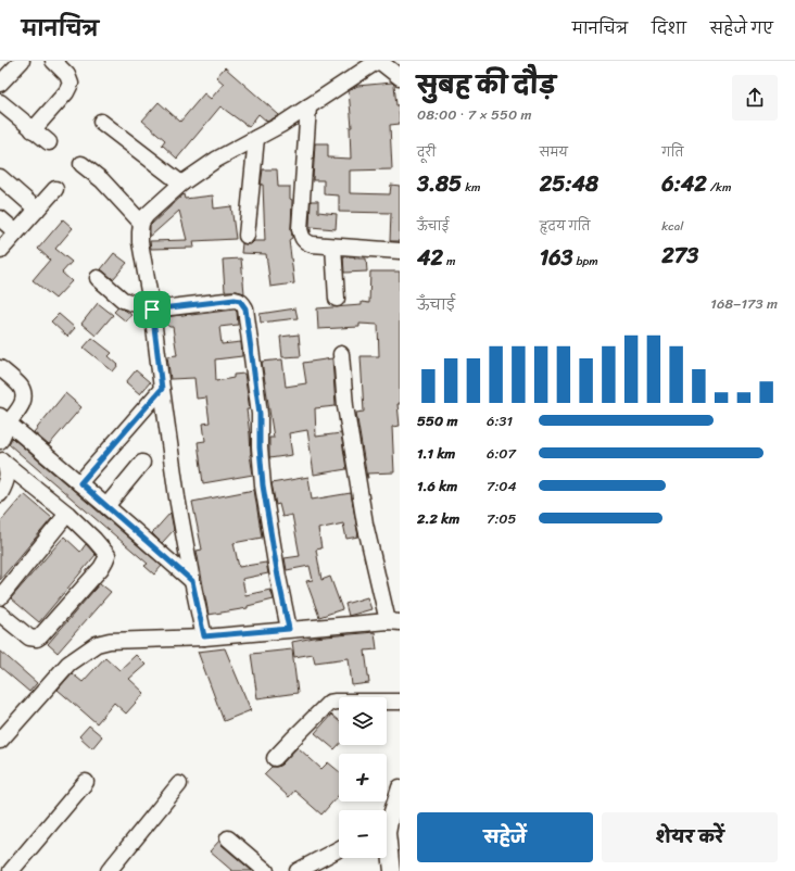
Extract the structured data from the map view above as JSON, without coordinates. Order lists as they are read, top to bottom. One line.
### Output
{"page":{"header":"मानचित्र","nav":["मानचित्र","दिशा","सहेजे गए"],"heading":["सुबह की दौड़","08:00 · 7 × 550 m"],"stats":[["दूरी","3.85 km"],["समय","25:48"],["गति","6:42 /km"],["ऊँचाई","42 m"],["हृदय गति","163 bpm"],["kcal","273"]],"chart":["ऊँचाई","168–173 m"],"list":[{"name":"550 m","note":"6:31"},{"name":"1.1 km","note":"6:07"},{"name":"1.6 km","note":"7:04"},{"name":"2.2 km","note":"7:05"}],"map_buttons":["+","−"],"buttons":["सहेजें","शेयर करें"]}}
